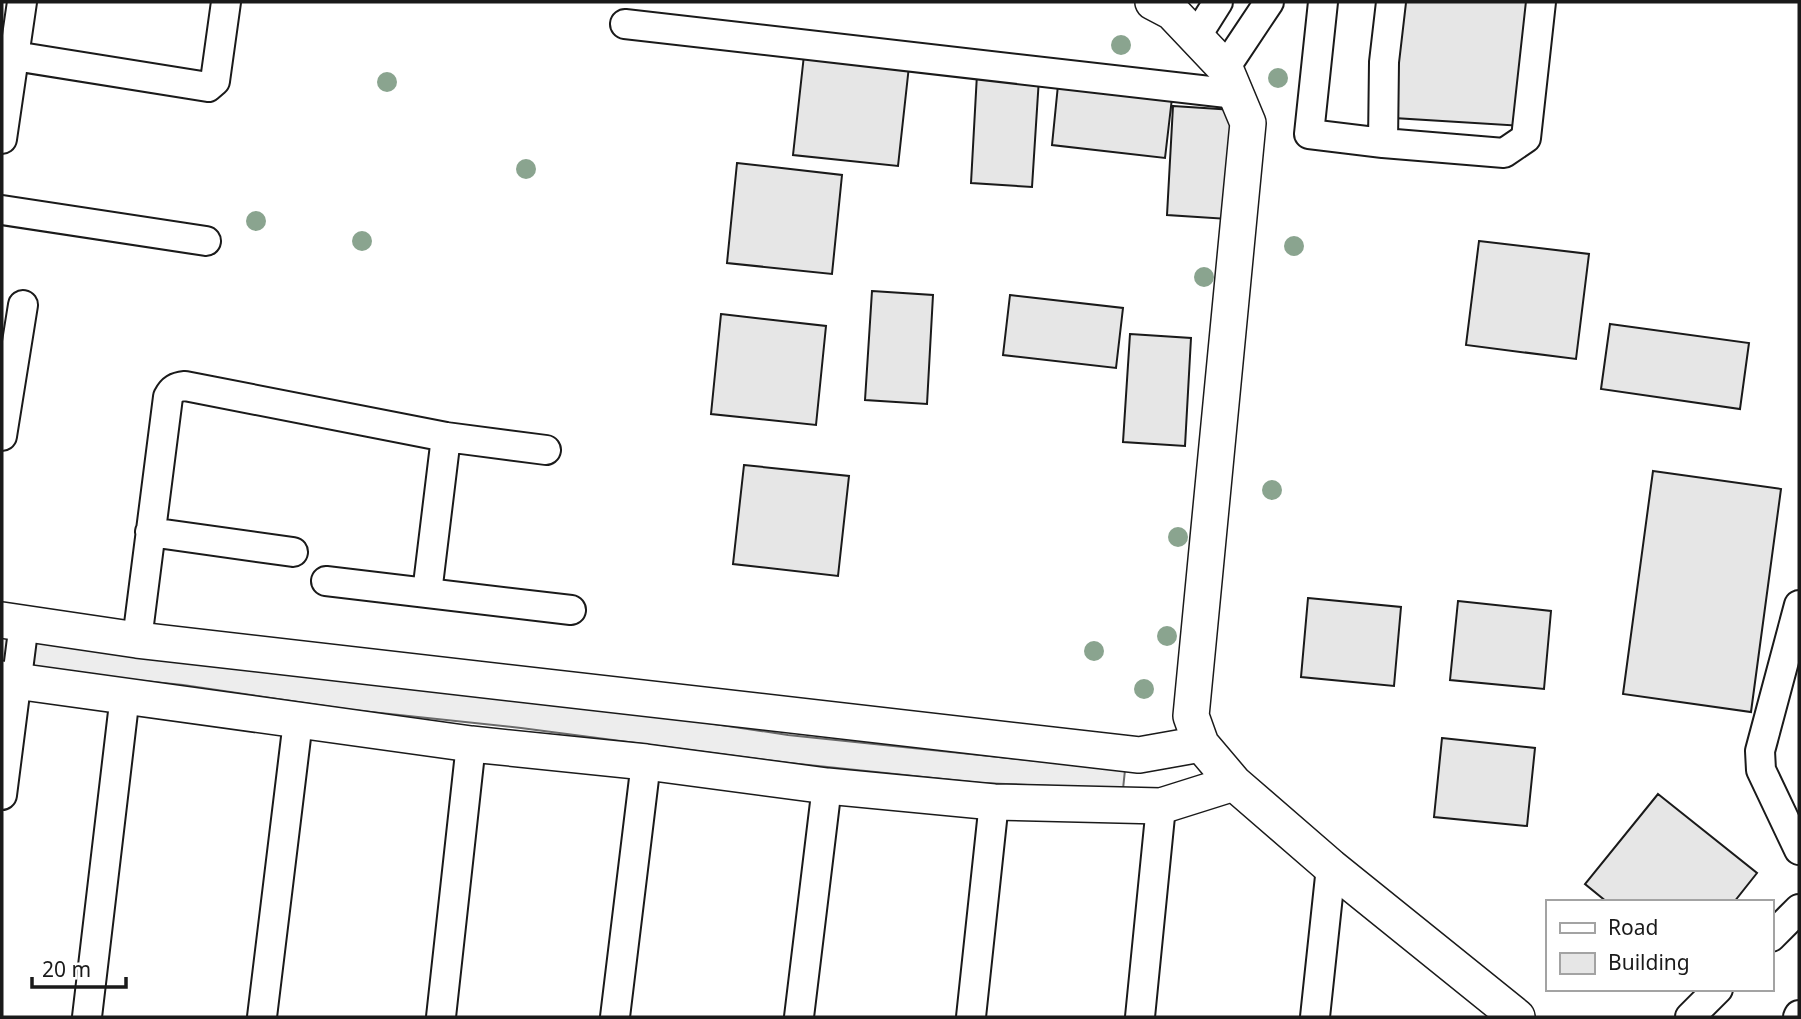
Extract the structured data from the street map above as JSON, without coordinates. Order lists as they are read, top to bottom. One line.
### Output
{"legend":["Road","Building"],"scale_bar":"20 m"}
